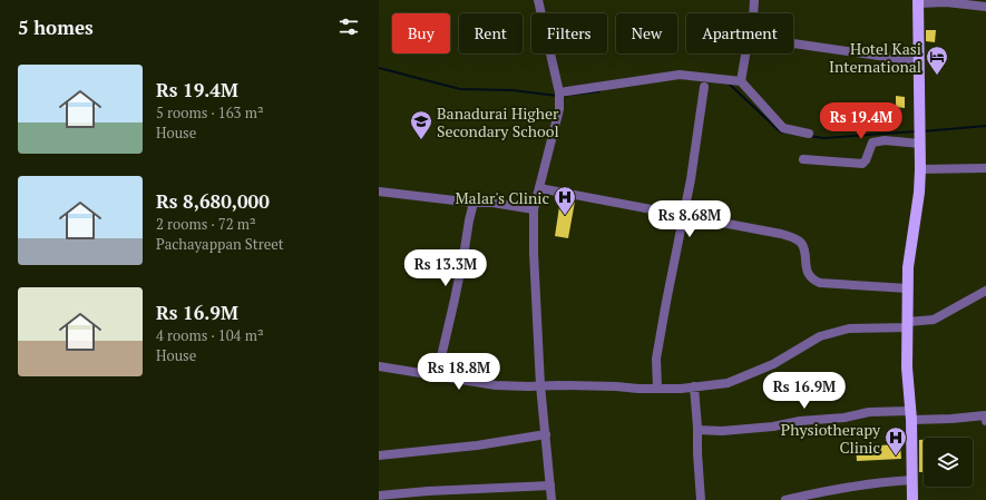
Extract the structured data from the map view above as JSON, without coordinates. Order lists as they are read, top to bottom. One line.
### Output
{"places":{"hotel":["Hotel Kasi International"],"school or university":["Banadurai Higher Secondary School"],"hospital":["Malar's Clinic","Physiotherapy Clinic"]},"page":{"heading":"5 homes","chip":["Buy","Rent","Filters","New","Apartment"],"list":[{"name":"Rs 19.4M","note":"5 rooms · 163 m² · House"},{"name":"Rs 8,680,000","note":"2 rooms · 72 m² · Pachayappan Street"},{"name":"Rs 16.9M","note":"4 rooms · 104 m² · House"}],"price":["Rs 19.4M","Rs 8.68M","Rs 13.3M","Rs 18.8M","Rs 16.9M"]}}
